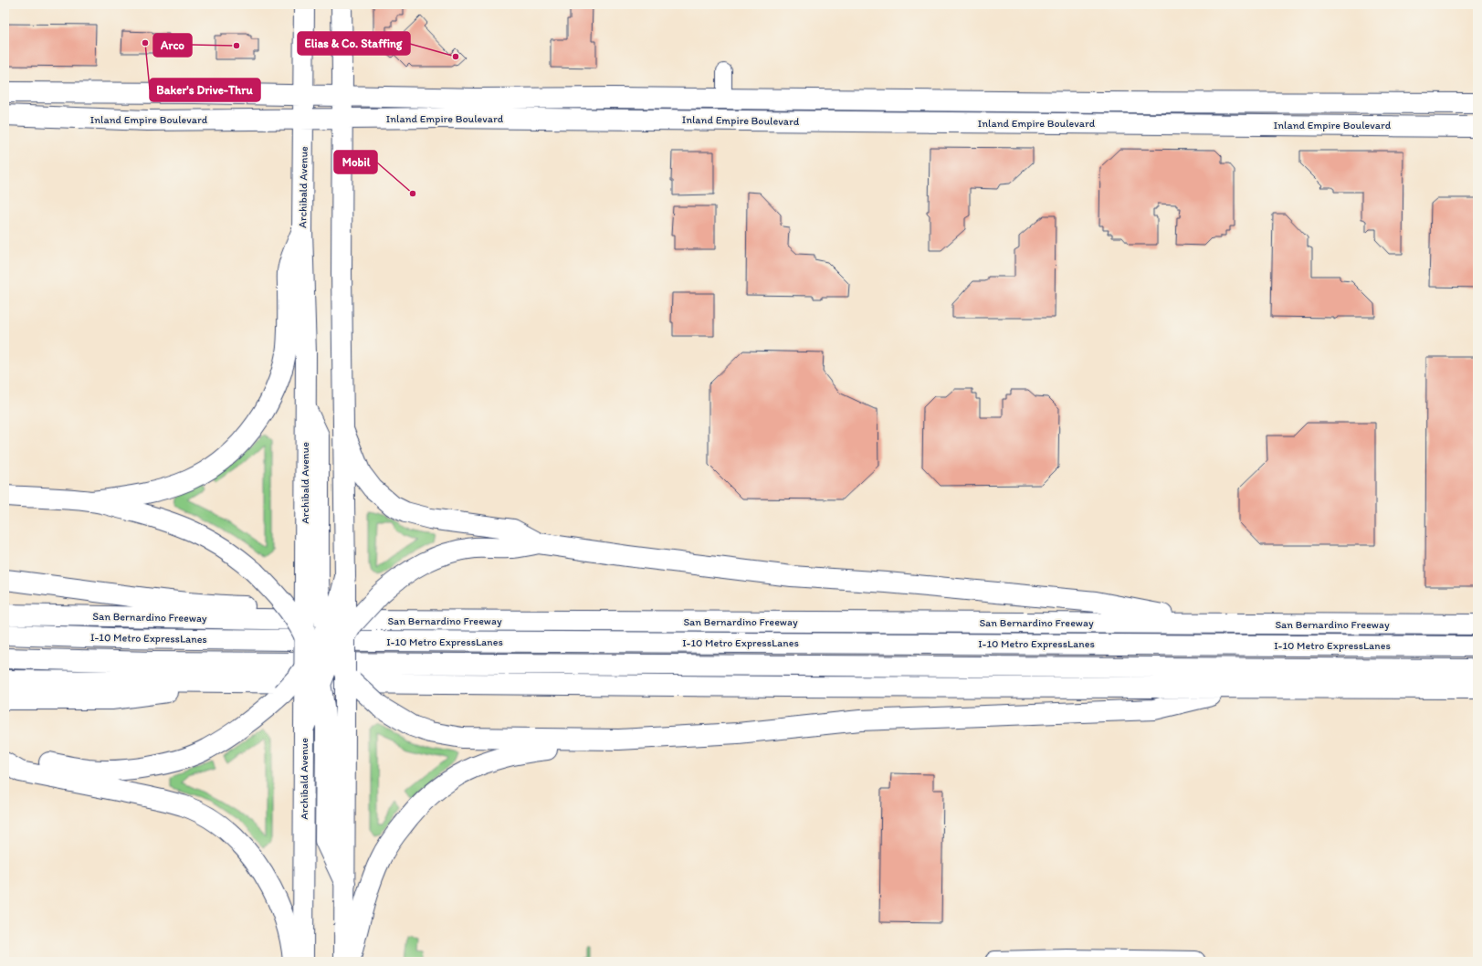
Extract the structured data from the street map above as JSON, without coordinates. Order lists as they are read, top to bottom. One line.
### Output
{"streets":{"main road":["Inland Empire Boulevard","Archibald Avenue","San Bernardino Freeway","I-10 Metro ExpressLanes"]},"crossings":[["Inland Empire Boulevard","Archibald Avenue"]],"places":["Baker's Drive-Thru","Arco","Elias & Co. Staffing","Mobil"]}
